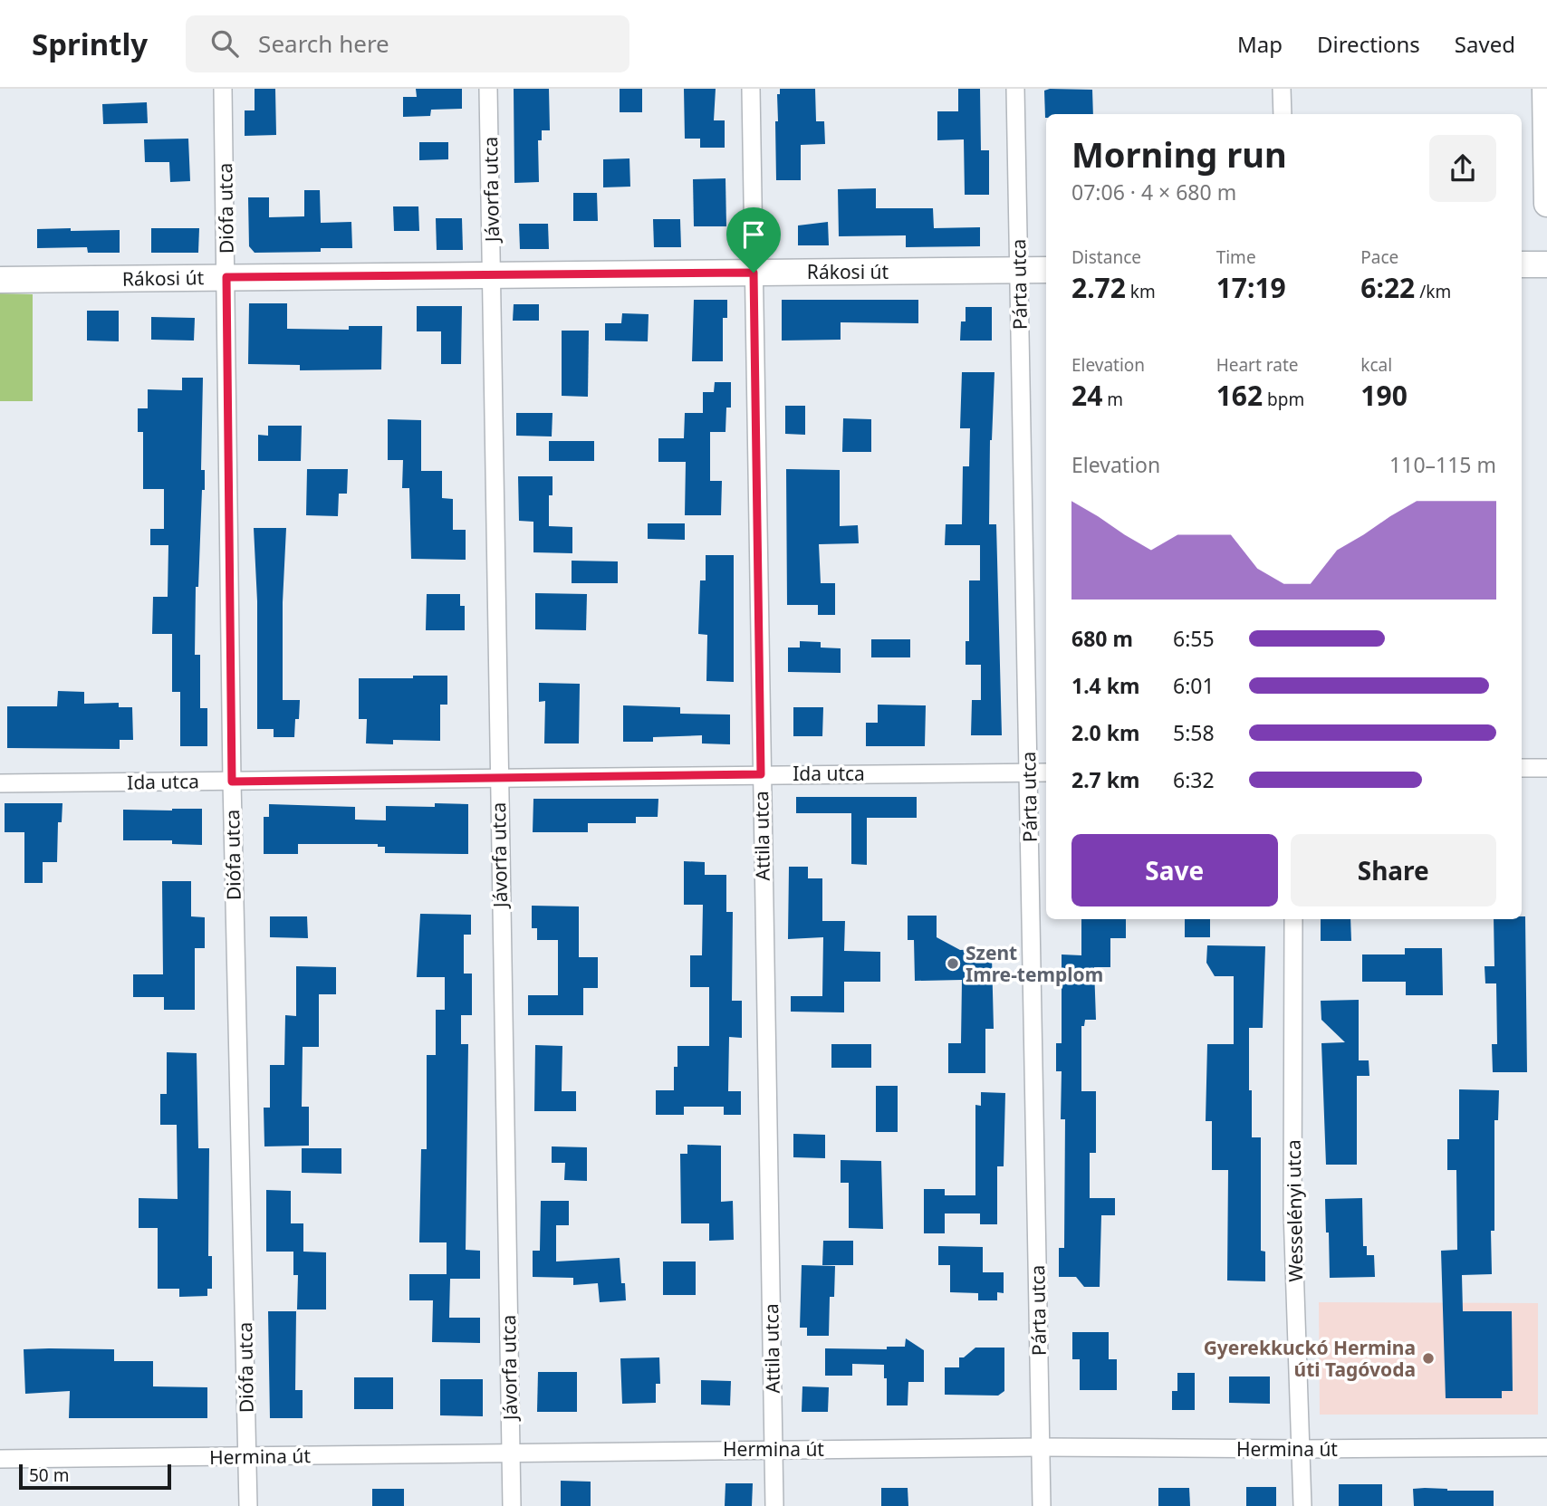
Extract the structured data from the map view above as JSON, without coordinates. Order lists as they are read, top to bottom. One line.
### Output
{"streets":{"main road":["Rákosi út"],"street":["Jávorfa utca","Diófa utca","Párta utca","Ida utca","Attila utca","Wesselényi utca","Hermina út"]},"crossings":[["Jávorfa utca","Rákosi út"],["Jávorfa utca","Ida utca"],["Jávorfa utca","Hermina út"],["Diófa utca","Rákosi út"],["Diófa utca","Ida utca"],["Diófa utca","Hermina út"],["Rákosi út","Párta utca"],["Rákosi út","Attila utca"],["Párta utca","Ida utca"],["Párta utca","Hermina út"],["Ida utca","Attila utca"],["Attila utca","Hermina út"],["Wesselényi utca","Hermina út"]],"places":["Szent Imre-templom","Gyerekkuckó Hermina úti Tagóvoda"],"scale_bar":"50 m","page":{"header":"Sprintly","search":"Search here","nav":["Map","Directions","Saved"],"heading":["Morning run","07:06 · 4 × 680 m"],"stats":[["Distance","2.72 km"],["Time","17:19"],["Pace","6:22 /km"],["Elevation","24 m"],["Heart rate","162 bpm"],["kcal","190"]],"chart":["Elevation","110–115 m"],"list":[{"name":"680 m","note":"6:55"},{"name":"1.4 km","note":"6:01"},{"name":"2.0 km","note":"5:58"},{"name":"2.7 km","note":"6:32"}],"buttons":["Save","Share"],"scale":"50 m"}}
